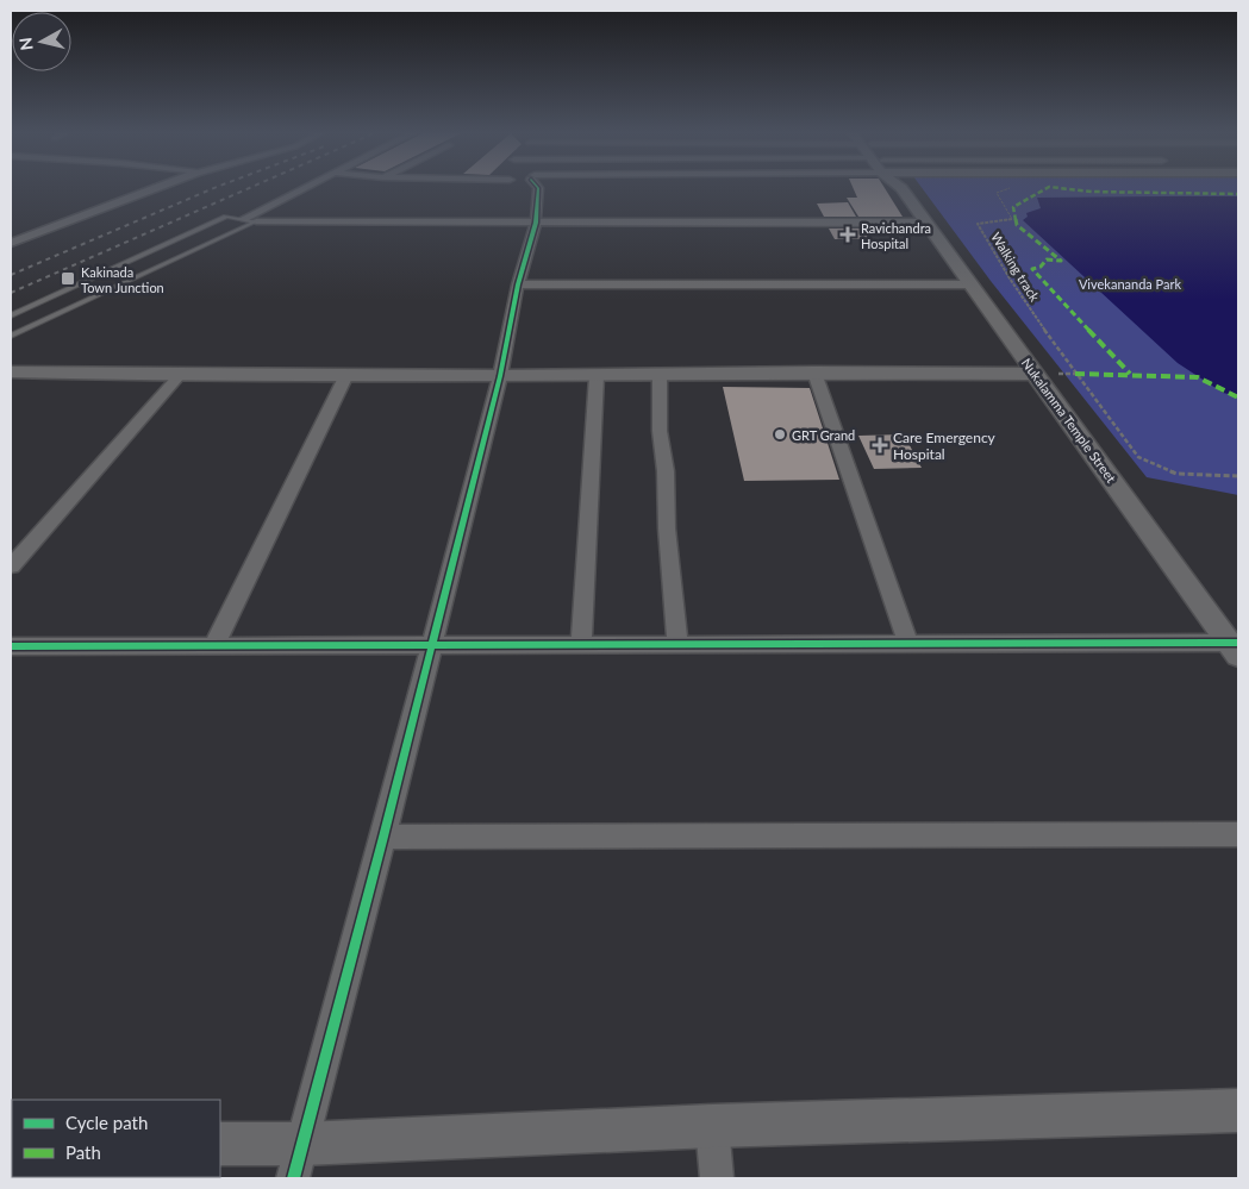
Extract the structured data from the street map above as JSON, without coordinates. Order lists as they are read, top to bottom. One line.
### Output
{"streets":{"street":["Nukalamma Temple Street"],"path":["Walking track"]},"parks":["Vivekananda Park"],"places":{"health":["Ravichandra Hospital","Care Emergency Hospital"],"transit":["Kakinada Town Junction"],"other":["GRT Grand"]},"legend":["Cycle path","Path"],"north":"left"}
